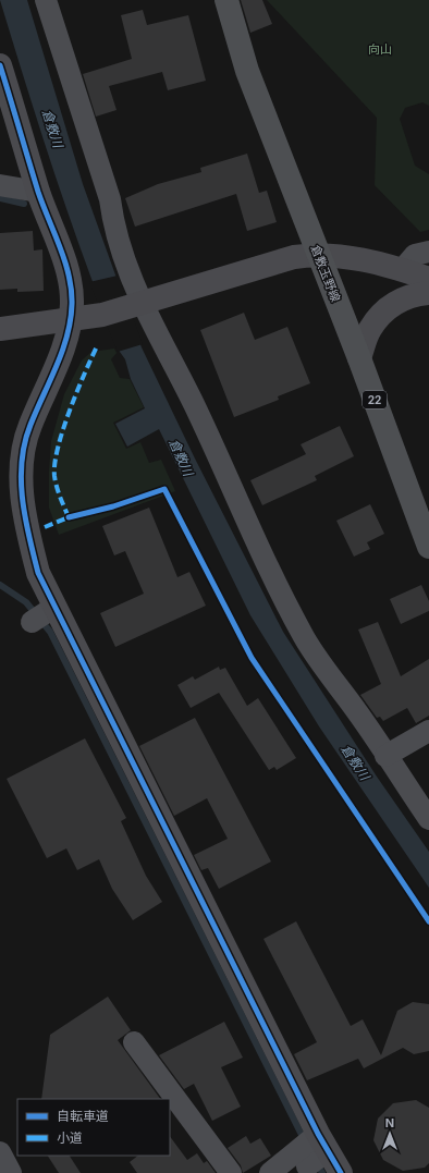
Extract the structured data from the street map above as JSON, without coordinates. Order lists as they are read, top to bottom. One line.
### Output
{"streets":{"main road":["倉敷玉野線","22"]},"water":["倉敷川"],"parks":["向山"],"legend":["自転車道","小道"],"north":"top"}
